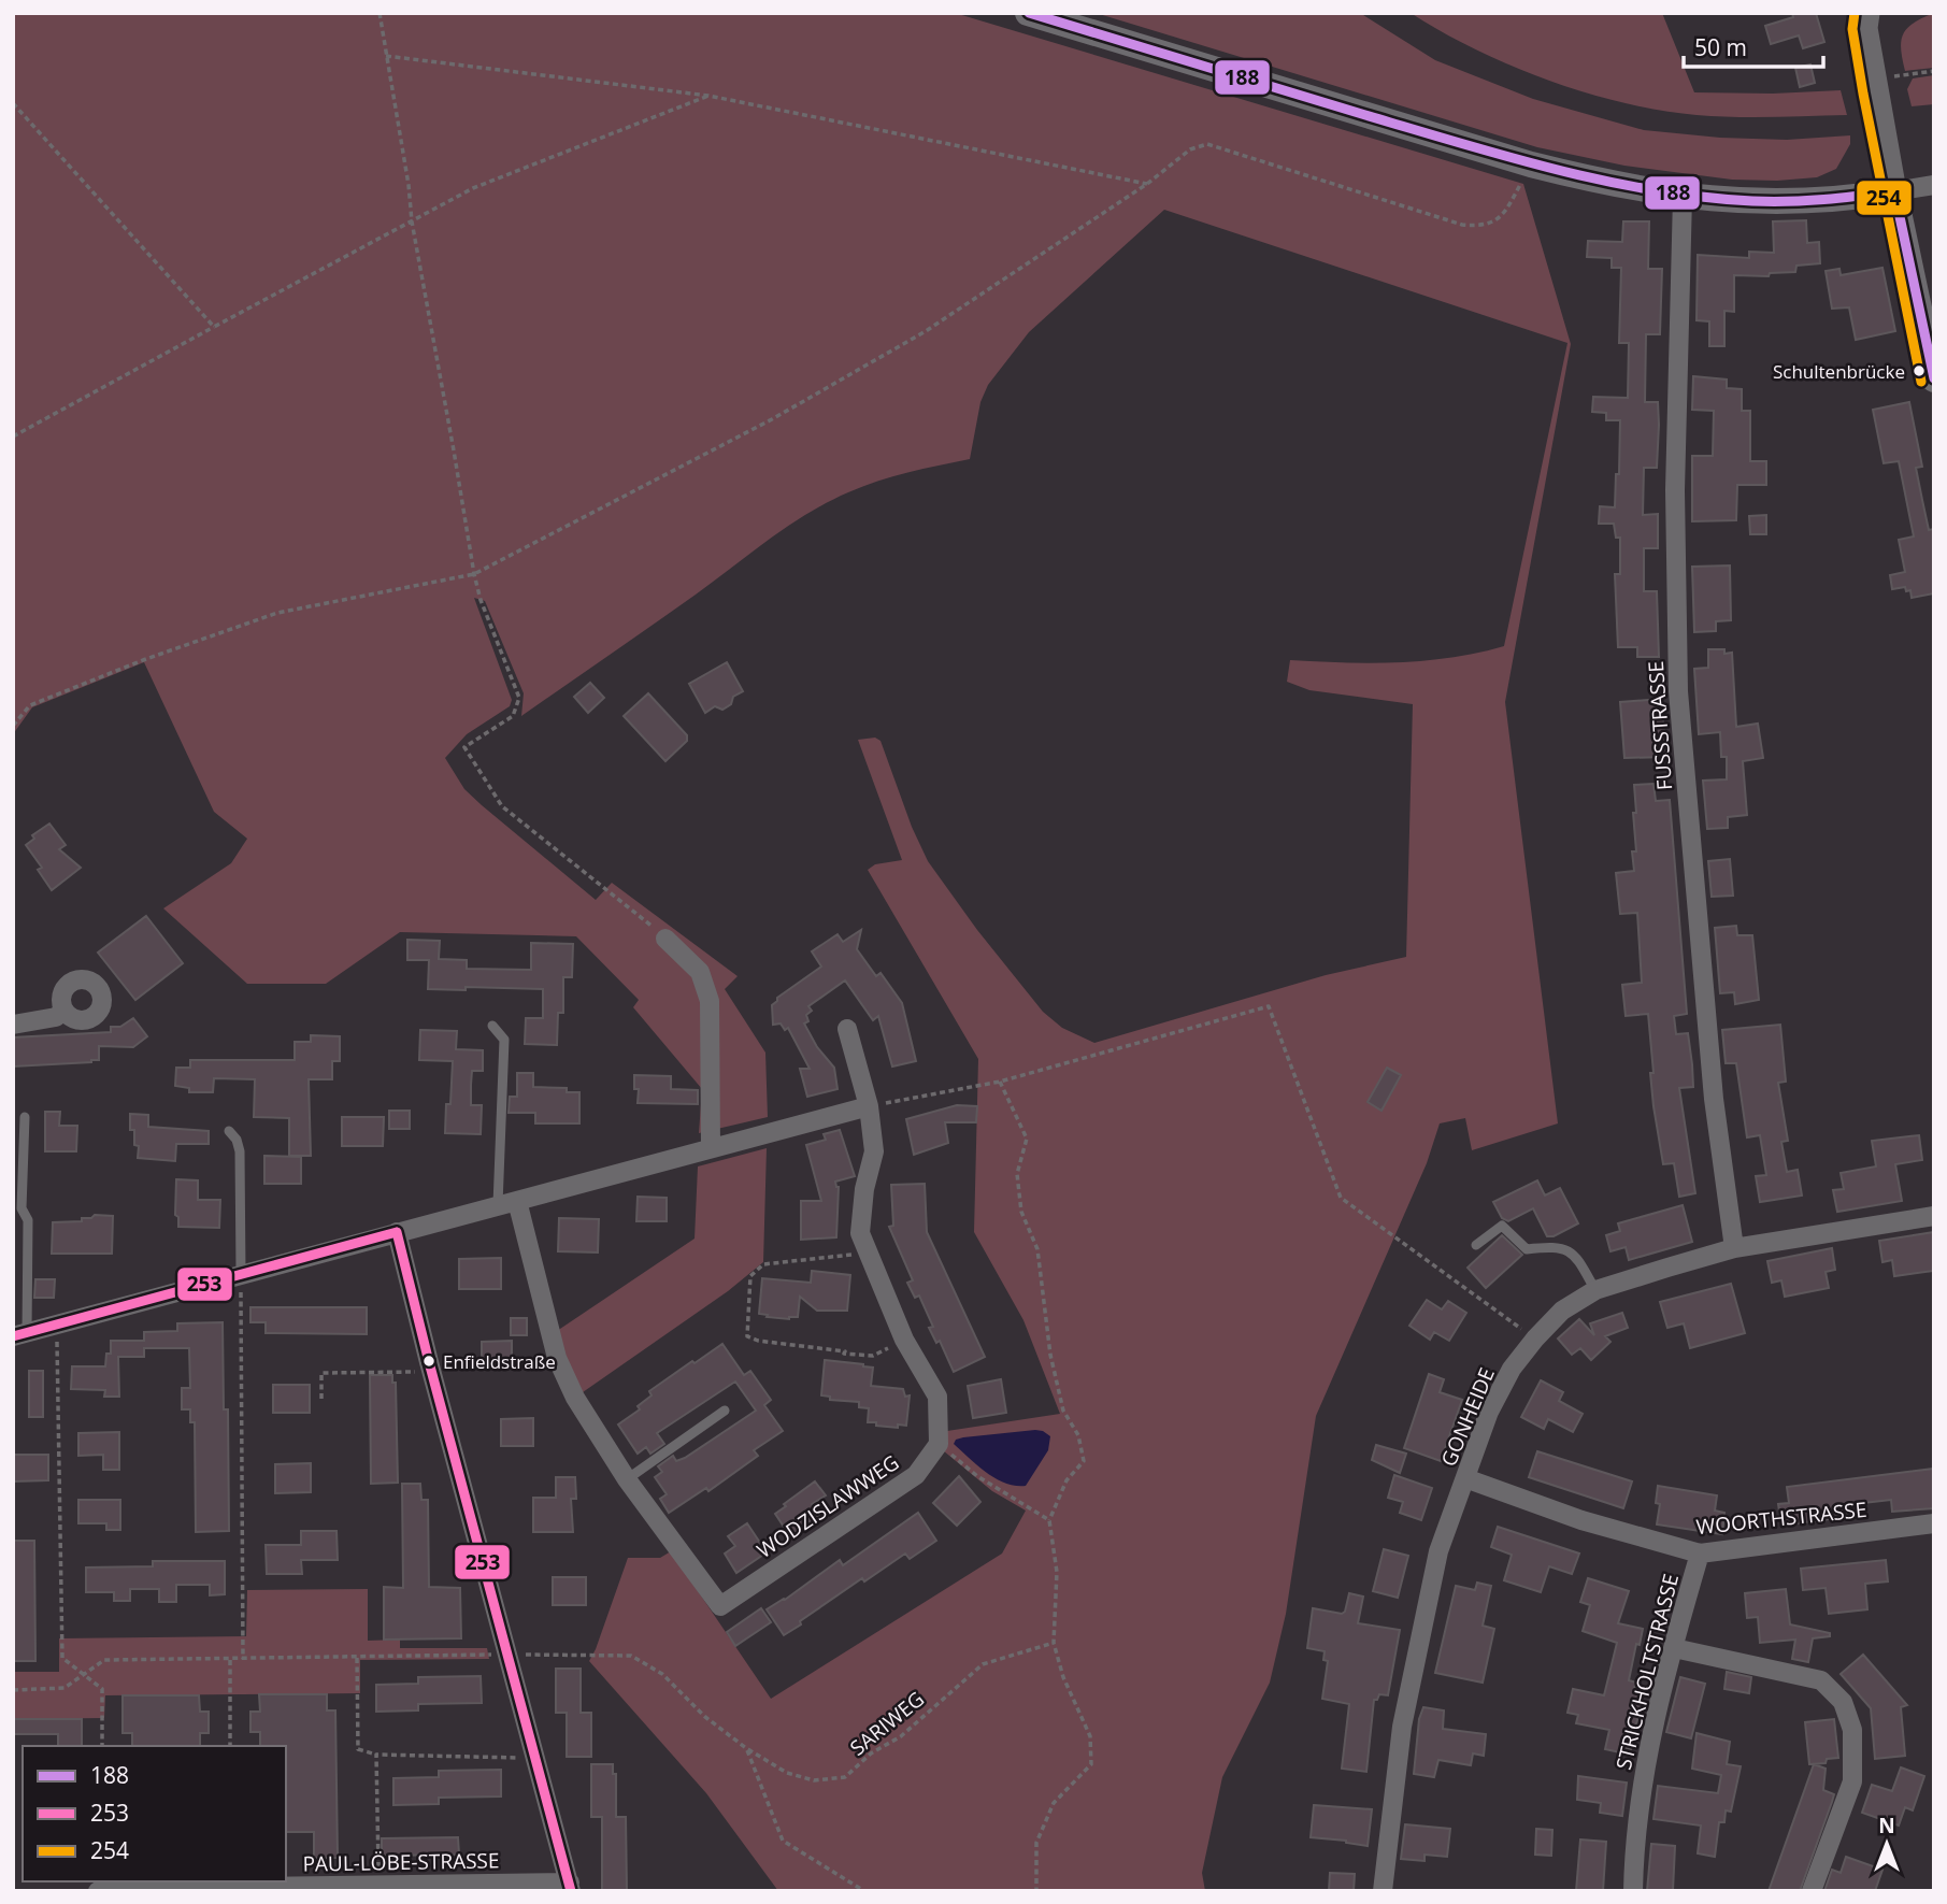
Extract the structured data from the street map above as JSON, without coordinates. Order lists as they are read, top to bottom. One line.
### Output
{"streets":{"street":["FUSSSTRASSE","GONHEIDE","WODZISLAWWEG","WOORTHSTRASSE","STRICKHOLTSTRASSE","PAUL-LÖBE-STRASSE"],"path":["SARIWEG"]},"crossings":[["FUSSSTRASSE","GONHEIDE"],["GONHEIDE","WOORTHSTRASSE"],["WOORTHSTRASSE","STRICKHOLTSTRASSE"]],"places":["Schultenbrücke","Enfieldstraße"],"lines":["transit line 188","transit line 254","transit line 253"],"legend":["188","253","254"],"scale_bar":"50 m","north":"top"}
